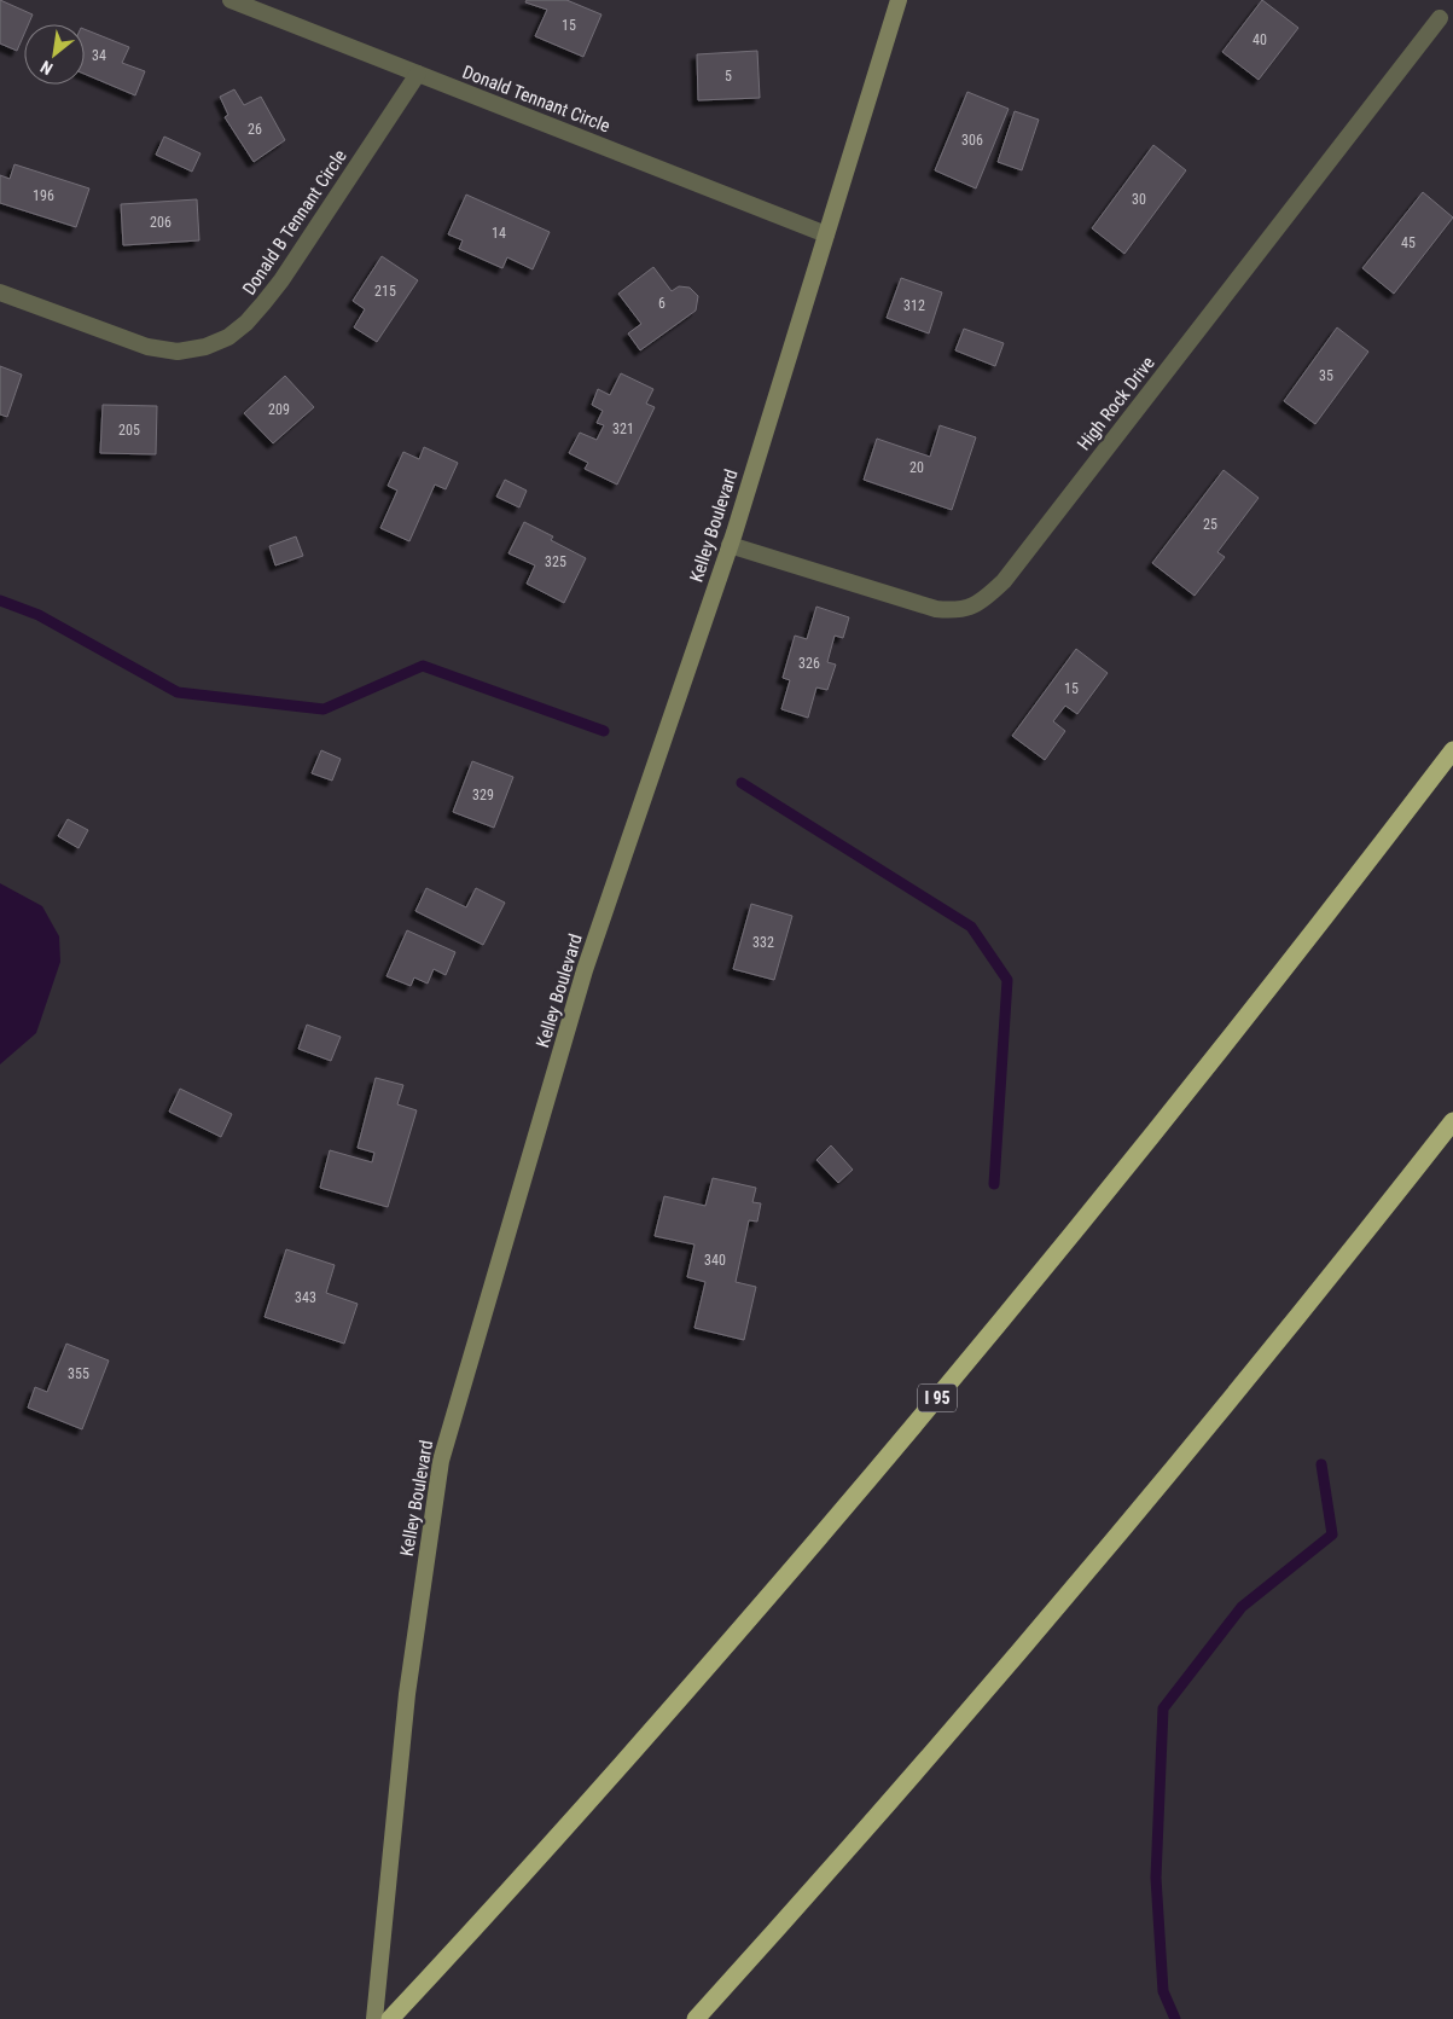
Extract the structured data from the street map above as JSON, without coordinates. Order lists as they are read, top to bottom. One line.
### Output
{"streets":{"highway":["I 95"],"main road":["Kelley Boulevard"],"street":["Donald Tennant Circle","Donald B Tennant Circle","High Rock Drive"]},"crossings":[["Donald Tennant Circle","Donald B Tennant Circle"],["Donald Tennant Circle","Kelley Boulevard"],["High Rock Drive","Kelley Boulevard"]],"house_numbers":["15","40","34","5","26","306","196","30","206","14","45","215","6","312","35","209","321","205","20","25","325","326","15","329","332","340","343","355"],"north":"bottom left"}
